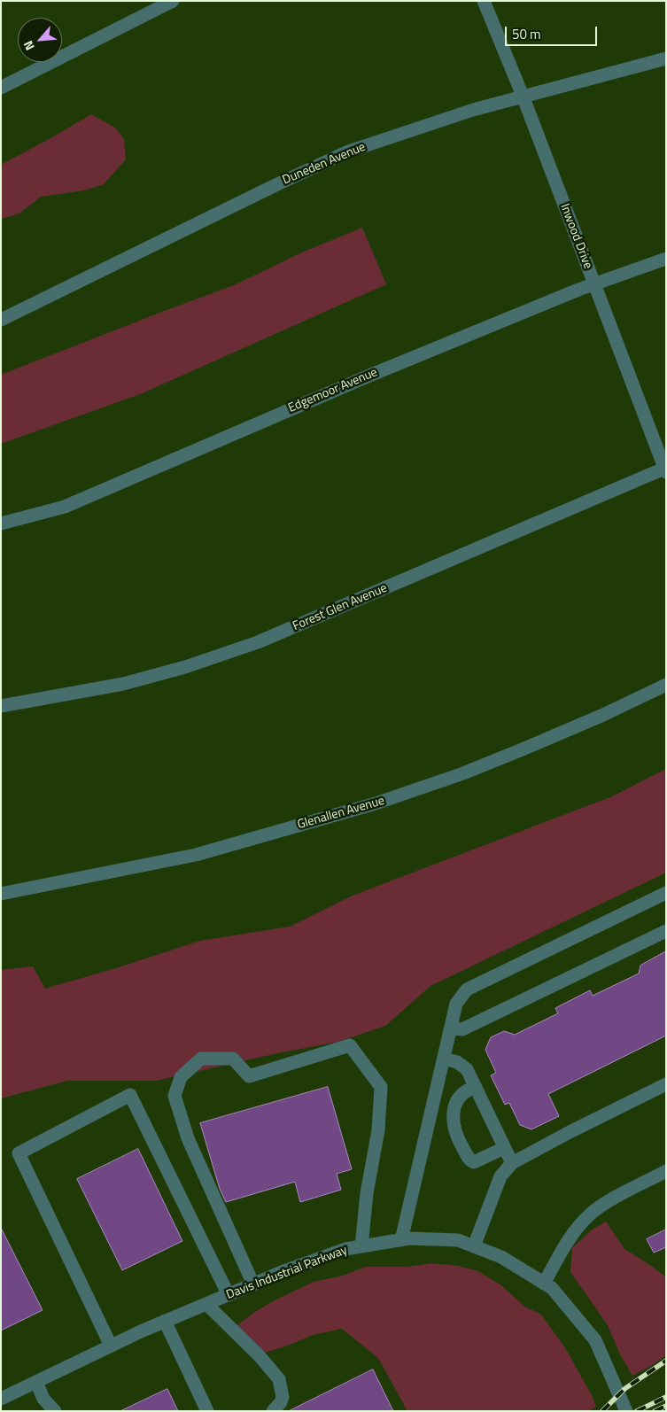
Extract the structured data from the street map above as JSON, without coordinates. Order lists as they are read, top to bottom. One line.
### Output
{"streets":{"street":["Duneden Avenue","Inwood Drive","Edgemoor Avenue","Forest Glen Avenue","Glenallen Avenue","Davis Industrial Parkway"]},"crossings":[["Duneden Avenue","Inwood Drive"],["Inwood Drive","Edgemoor Avenue"],["Inwood Drive","Forest Glen Avenue"]],"scale_bar":"50 m","north":"bottom left"}
